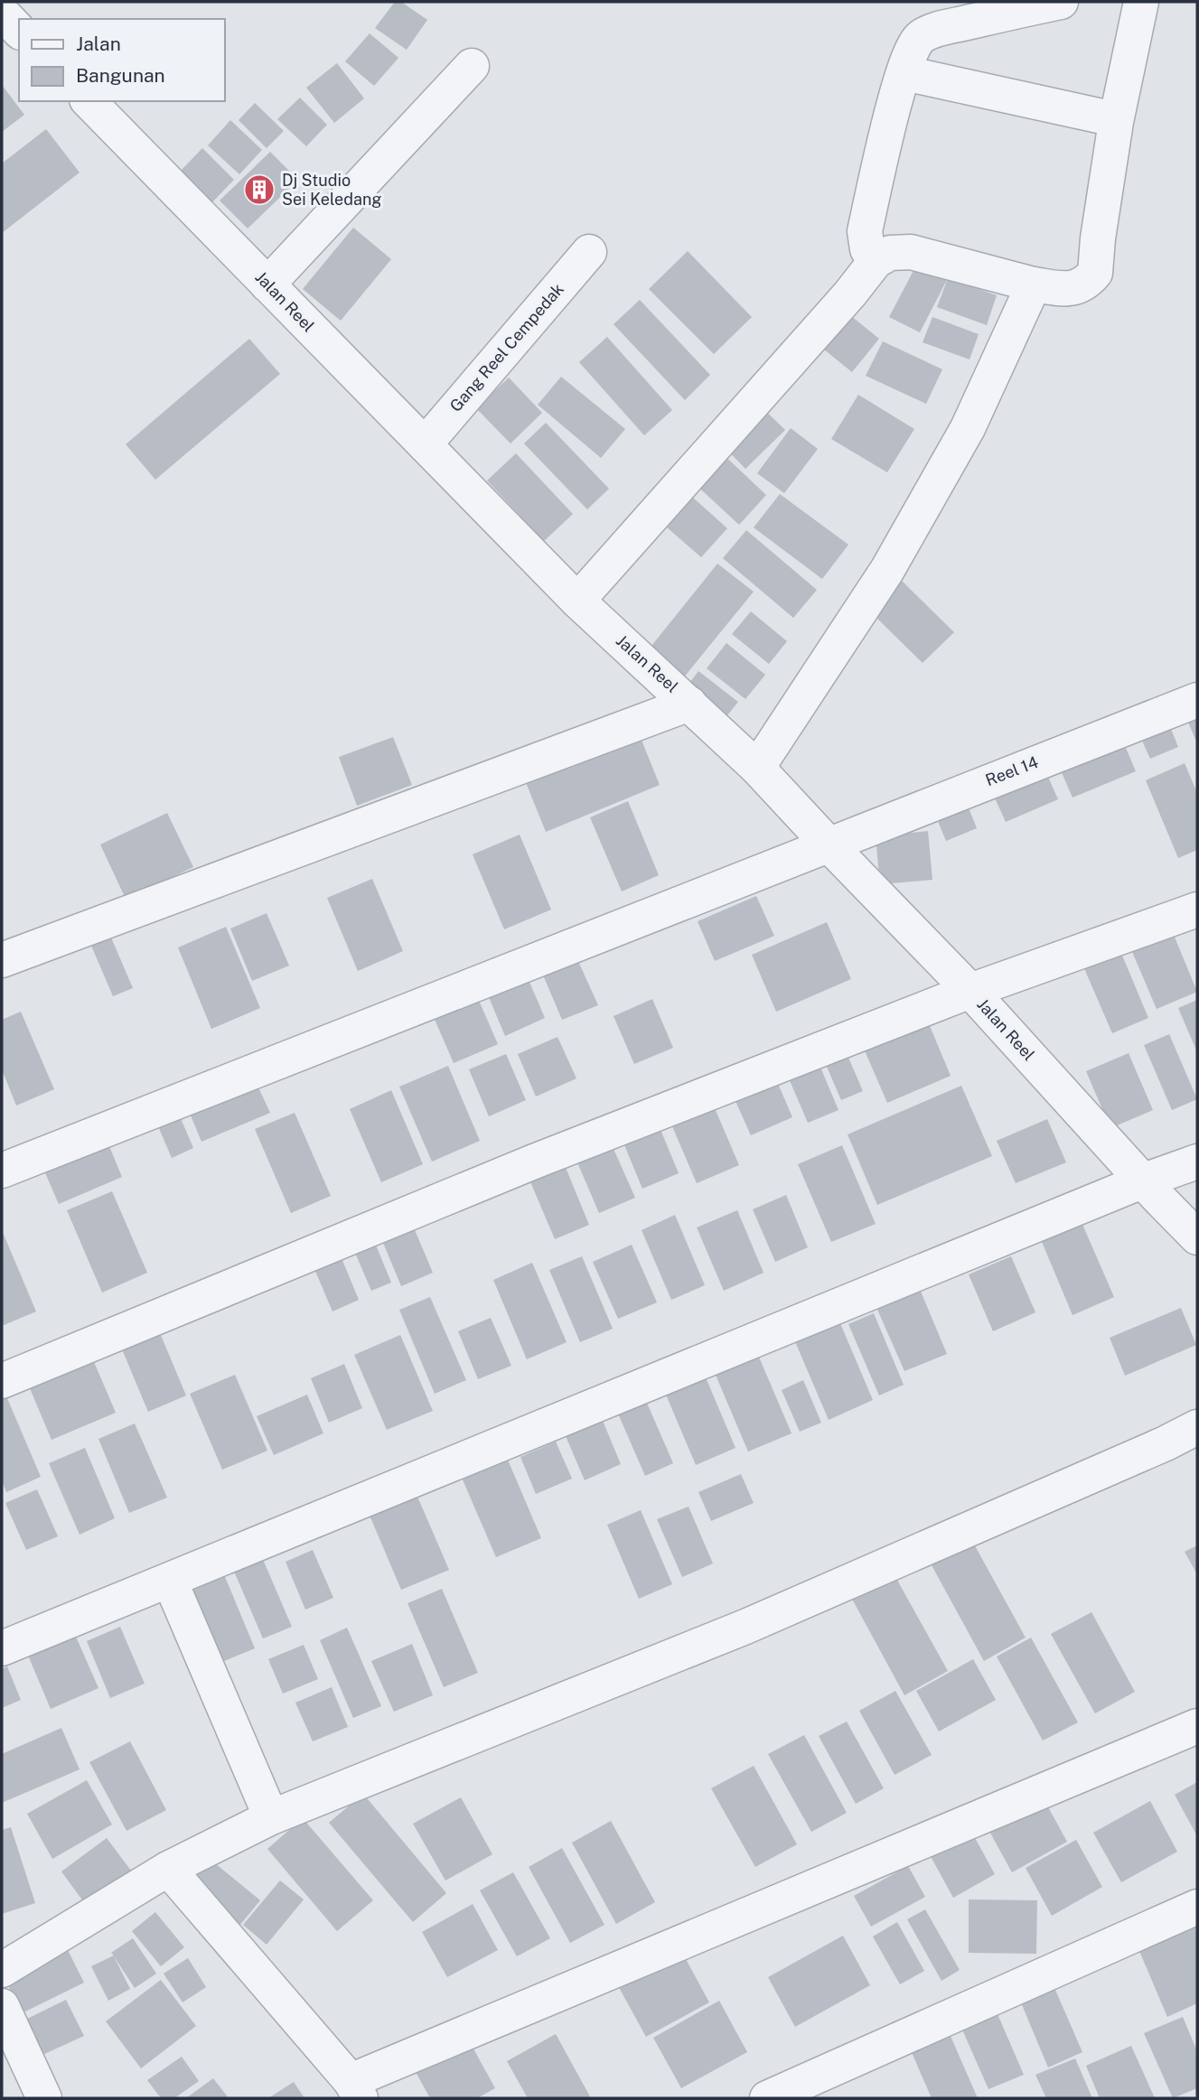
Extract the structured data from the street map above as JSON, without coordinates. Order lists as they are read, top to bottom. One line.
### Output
{"streets":{"street":["Jalan Reel","Gang Reel Cempedak","Reel 14"]},"crossings":[["Jalan Reel","Gang Reel Cempedak"],["Jalan Reel","Reel 14"]],"places":{"building":["Dj Studio Sei Keledang"]},"legend":["Jalan","Bangunan"]}
